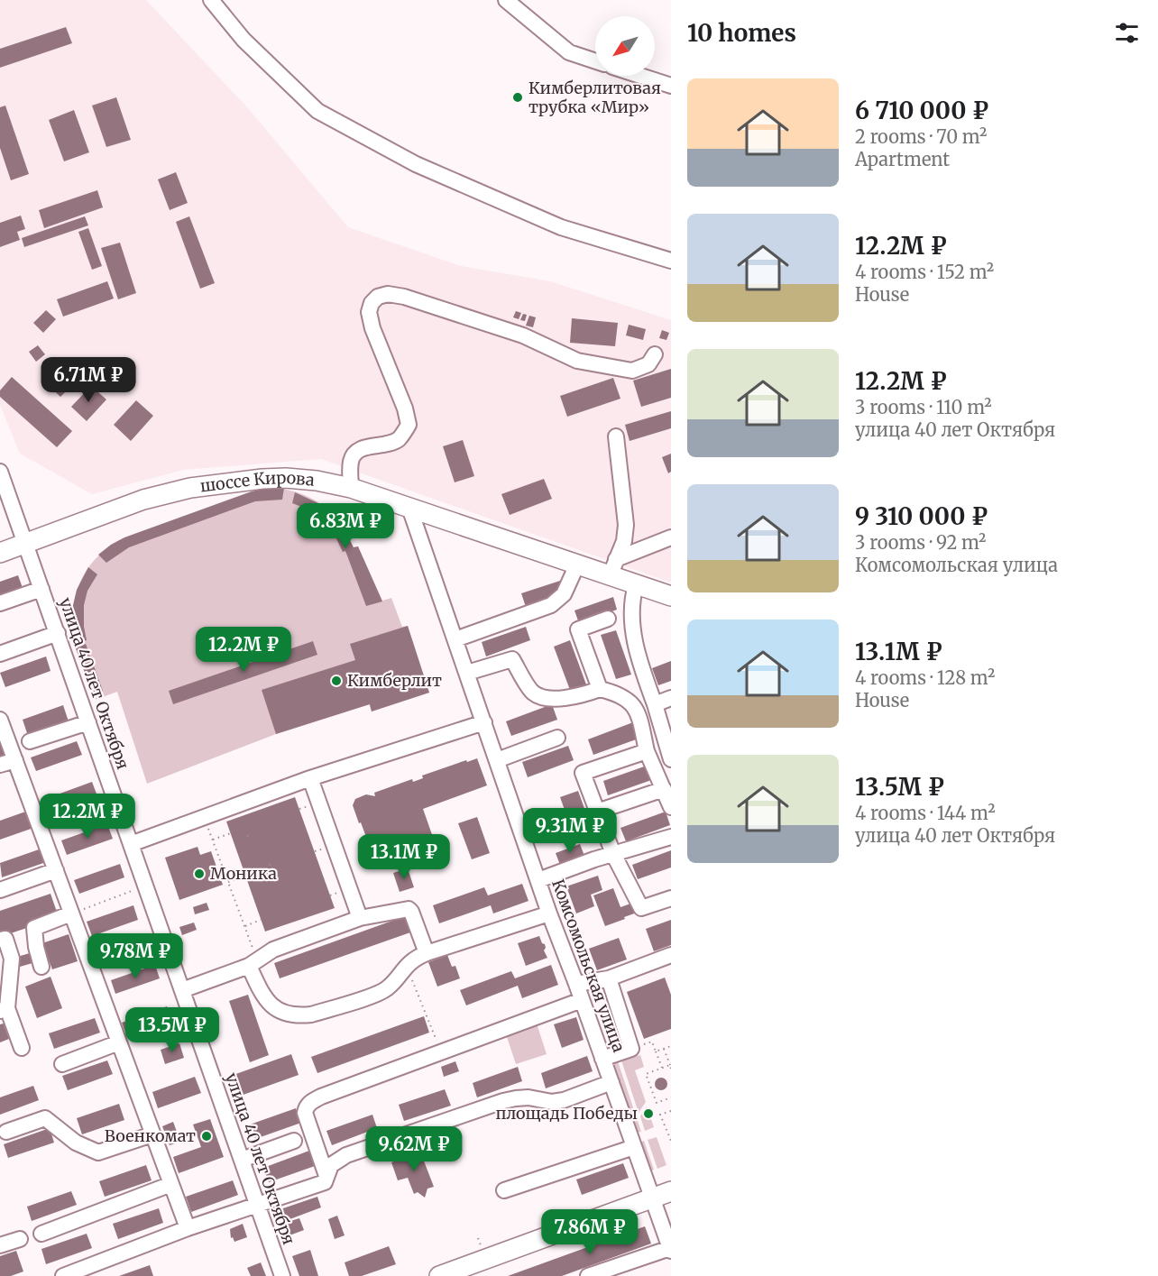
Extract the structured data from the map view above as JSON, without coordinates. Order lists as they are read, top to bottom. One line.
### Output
{"streets":{"main road":["шоссе Кирова"],"street":["улица 40 лет Октября","Комсомольская улица"]},"crossings":[["шоссе Кирова","улица 40 лет Октября"],["шоссе Кирова","Комсомольская улица"]],"places":["Кимберлитовая трубка «Мир»","Кимберлит","Моника","площадь Победы","Военкомат"],"north":"bottom left","page":{"heading":"10 homes","list":[{"name":"6 710 000 ₽","note":"2 rooms · 70 m² · Apartment"},{"name":"12.2M ₽","note":"4 rooms · 152 m² · House"},{"name":"12.2M ₽","note":"3 rooms · 110 m² · улица 40 лет Октября"},{"name":"9 310 000 ₽","note":"3 rooms · 92 m² · Комсомольская улица"},{"name":"13.1M ₽","note":"4 rooms · 128 m² · House"},{"name":"13.5M ₽","note":"4 rooms · 144 m² · улица 40 лет Октября"}],"price":["6.71M ₽","6.83M ₽","12.2M ₽","12.2M ₽","9.31M ₽","13.1M ₽","9.78M ₽","13.5M ₽","9.62M ₽","7.86M ₽"]}}
